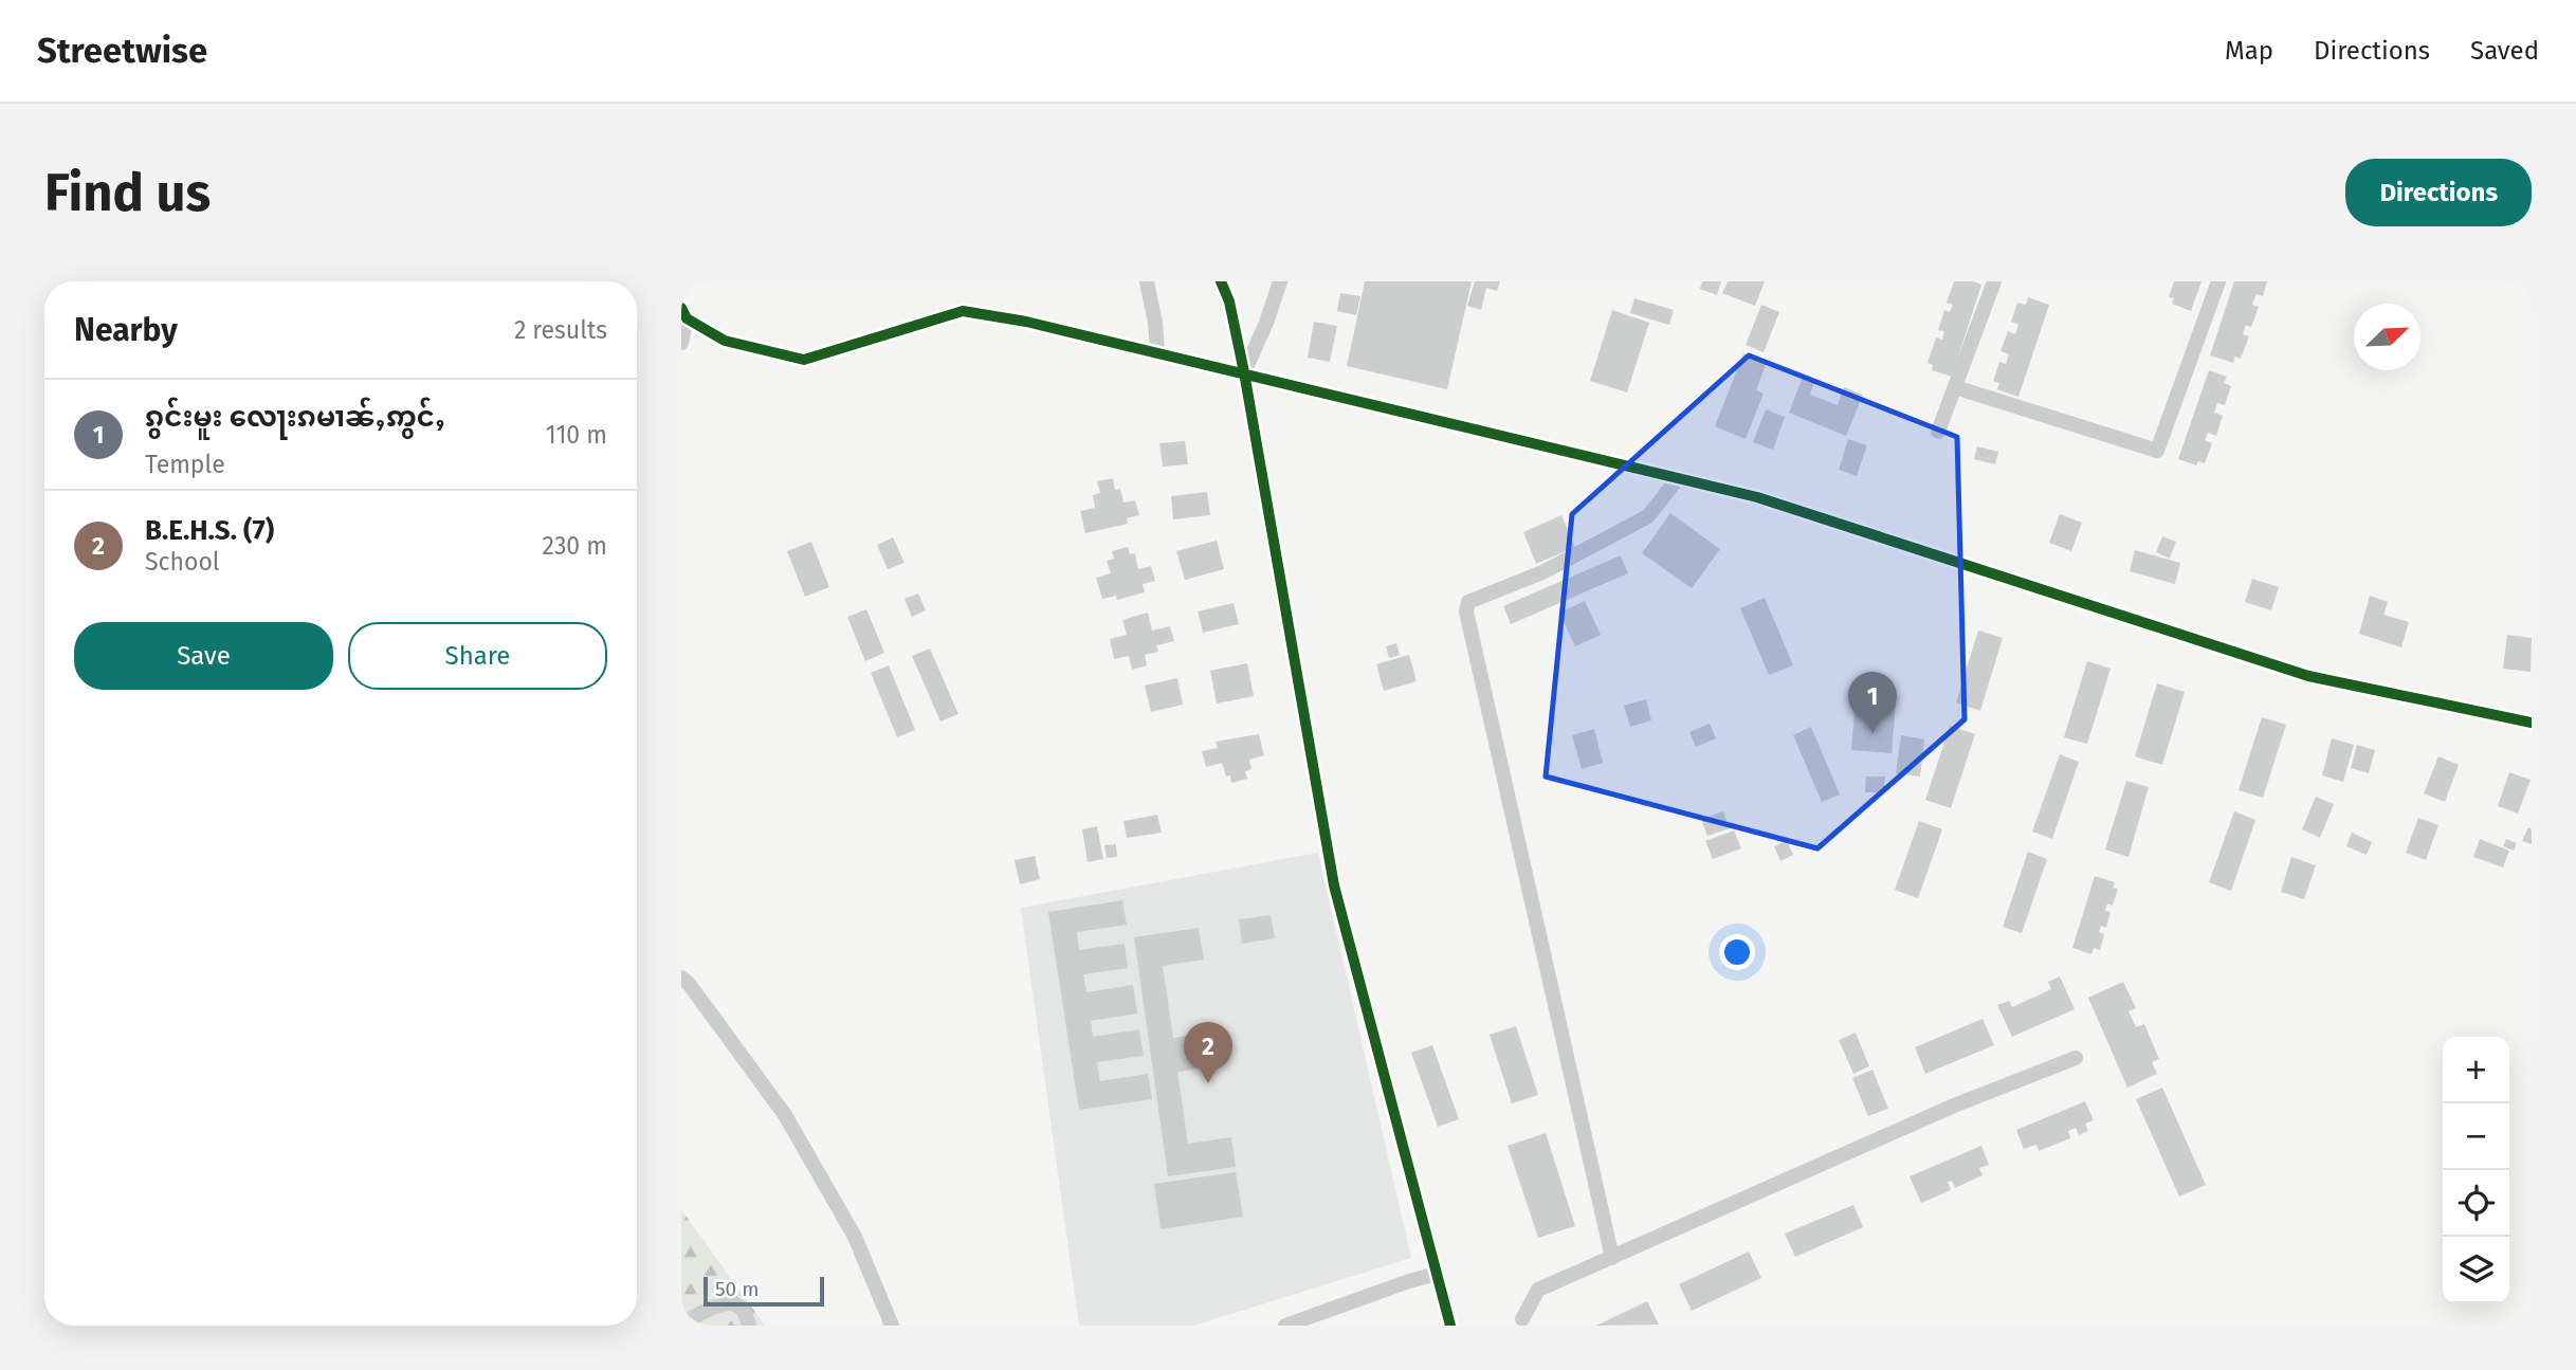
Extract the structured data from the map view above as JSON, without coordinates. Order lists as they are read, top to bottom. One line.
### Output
{"scale_bar":"50 m","north":"top right","page":{"header":"Streetwise","nav":["Map","Directions","Saved"],"buttons":["Directions",["Save","Share"]],"title":"Find us","heading":["Nearby","2 results"],"list":[{"mark":"1","name":"ၵွင်းမူး လေႃးၵမၢၼ်ႇဢွင်ႇ","note":"Temple","value":"110 m"},{"mark":"2","name":"B.E.H.S. (7)","note":"School","value":"230 m"}],"pins":["1","2"],"map_buttons":["+","−"],"scale":"50 m"}}
